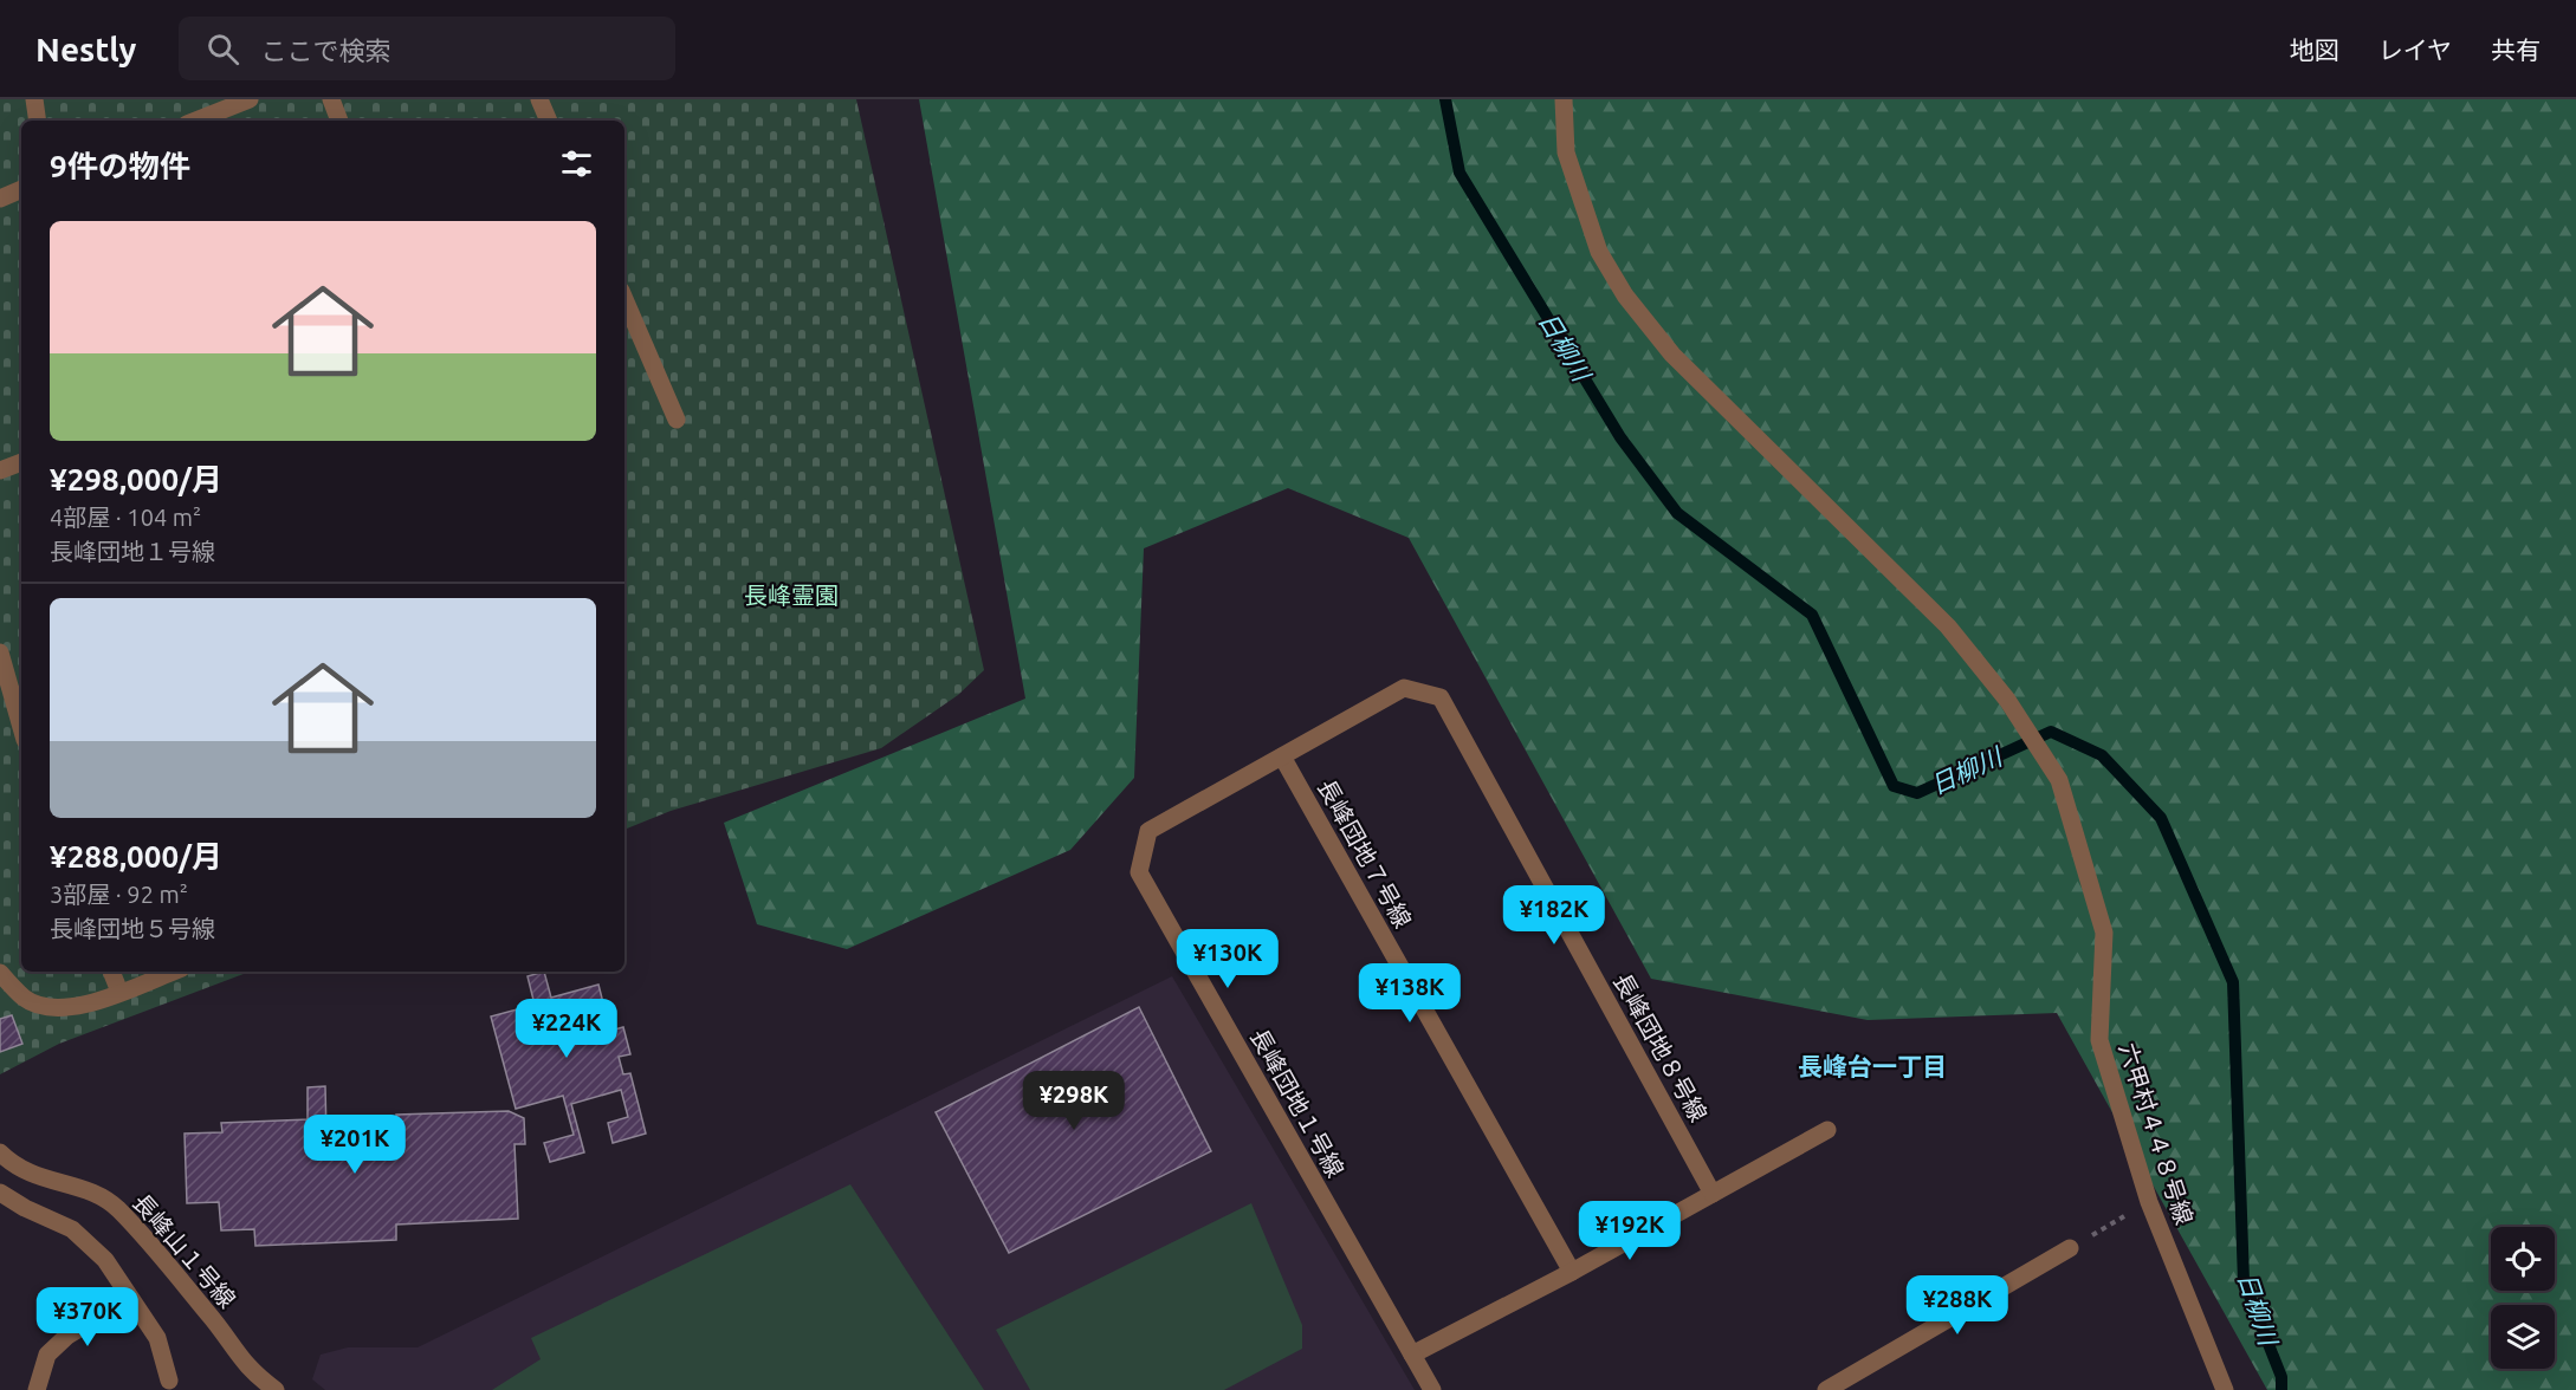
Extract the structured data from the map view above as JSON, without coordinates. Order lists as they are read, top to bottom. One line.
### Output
{"streets":{"street":["長峰団地７号線","長峰団地８号線","長峰団地１号線","六甲村４４８号線","長峰山１号線"]},"crossings":[["長峰団地７号線","長峰団地１号線"],["長峰団地８号線","長峰団地１号線"]],"districts":["長峰台一丁目"],"water":["日柳川"],"parks":["長峰霊園"],"page":{"header":"Nestly","search":"ここで検索","nav":["地図","レイヤ","共有"],"heading":"9件の物件","list":[{"name":"¥298,000/月","note":"4部屋 · 104 m² · 長峰団地１号線"},{"name":"¥288,000/月","note":"3部屋 · 92 m² · 長峰団地５号線"}],"price":["¥182K","¥130K","¥138K","¥224K","¥298K","¥201K","¥192K","¥288K","¥370K"]}}
